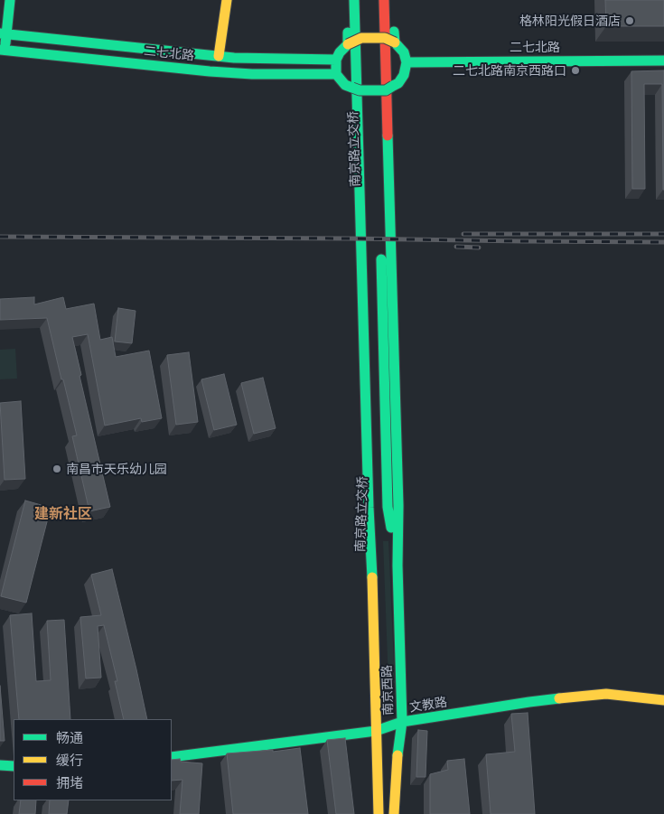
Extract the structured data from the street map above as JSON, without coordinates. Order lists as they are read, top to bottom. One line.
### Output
{"streets":{"main road":["二七北路","南京路立交桥","南京西路","文教路"]},"crossings":[["南京路立交桥","南京西路"],["南京西路","文教路"]],"districts":["建新社区"],"places":["格林阳光假日酒店","二七北路南京西路口","南昌市天乐幼儿园"],"legend":["畅通","缓行","拥堵"]}
